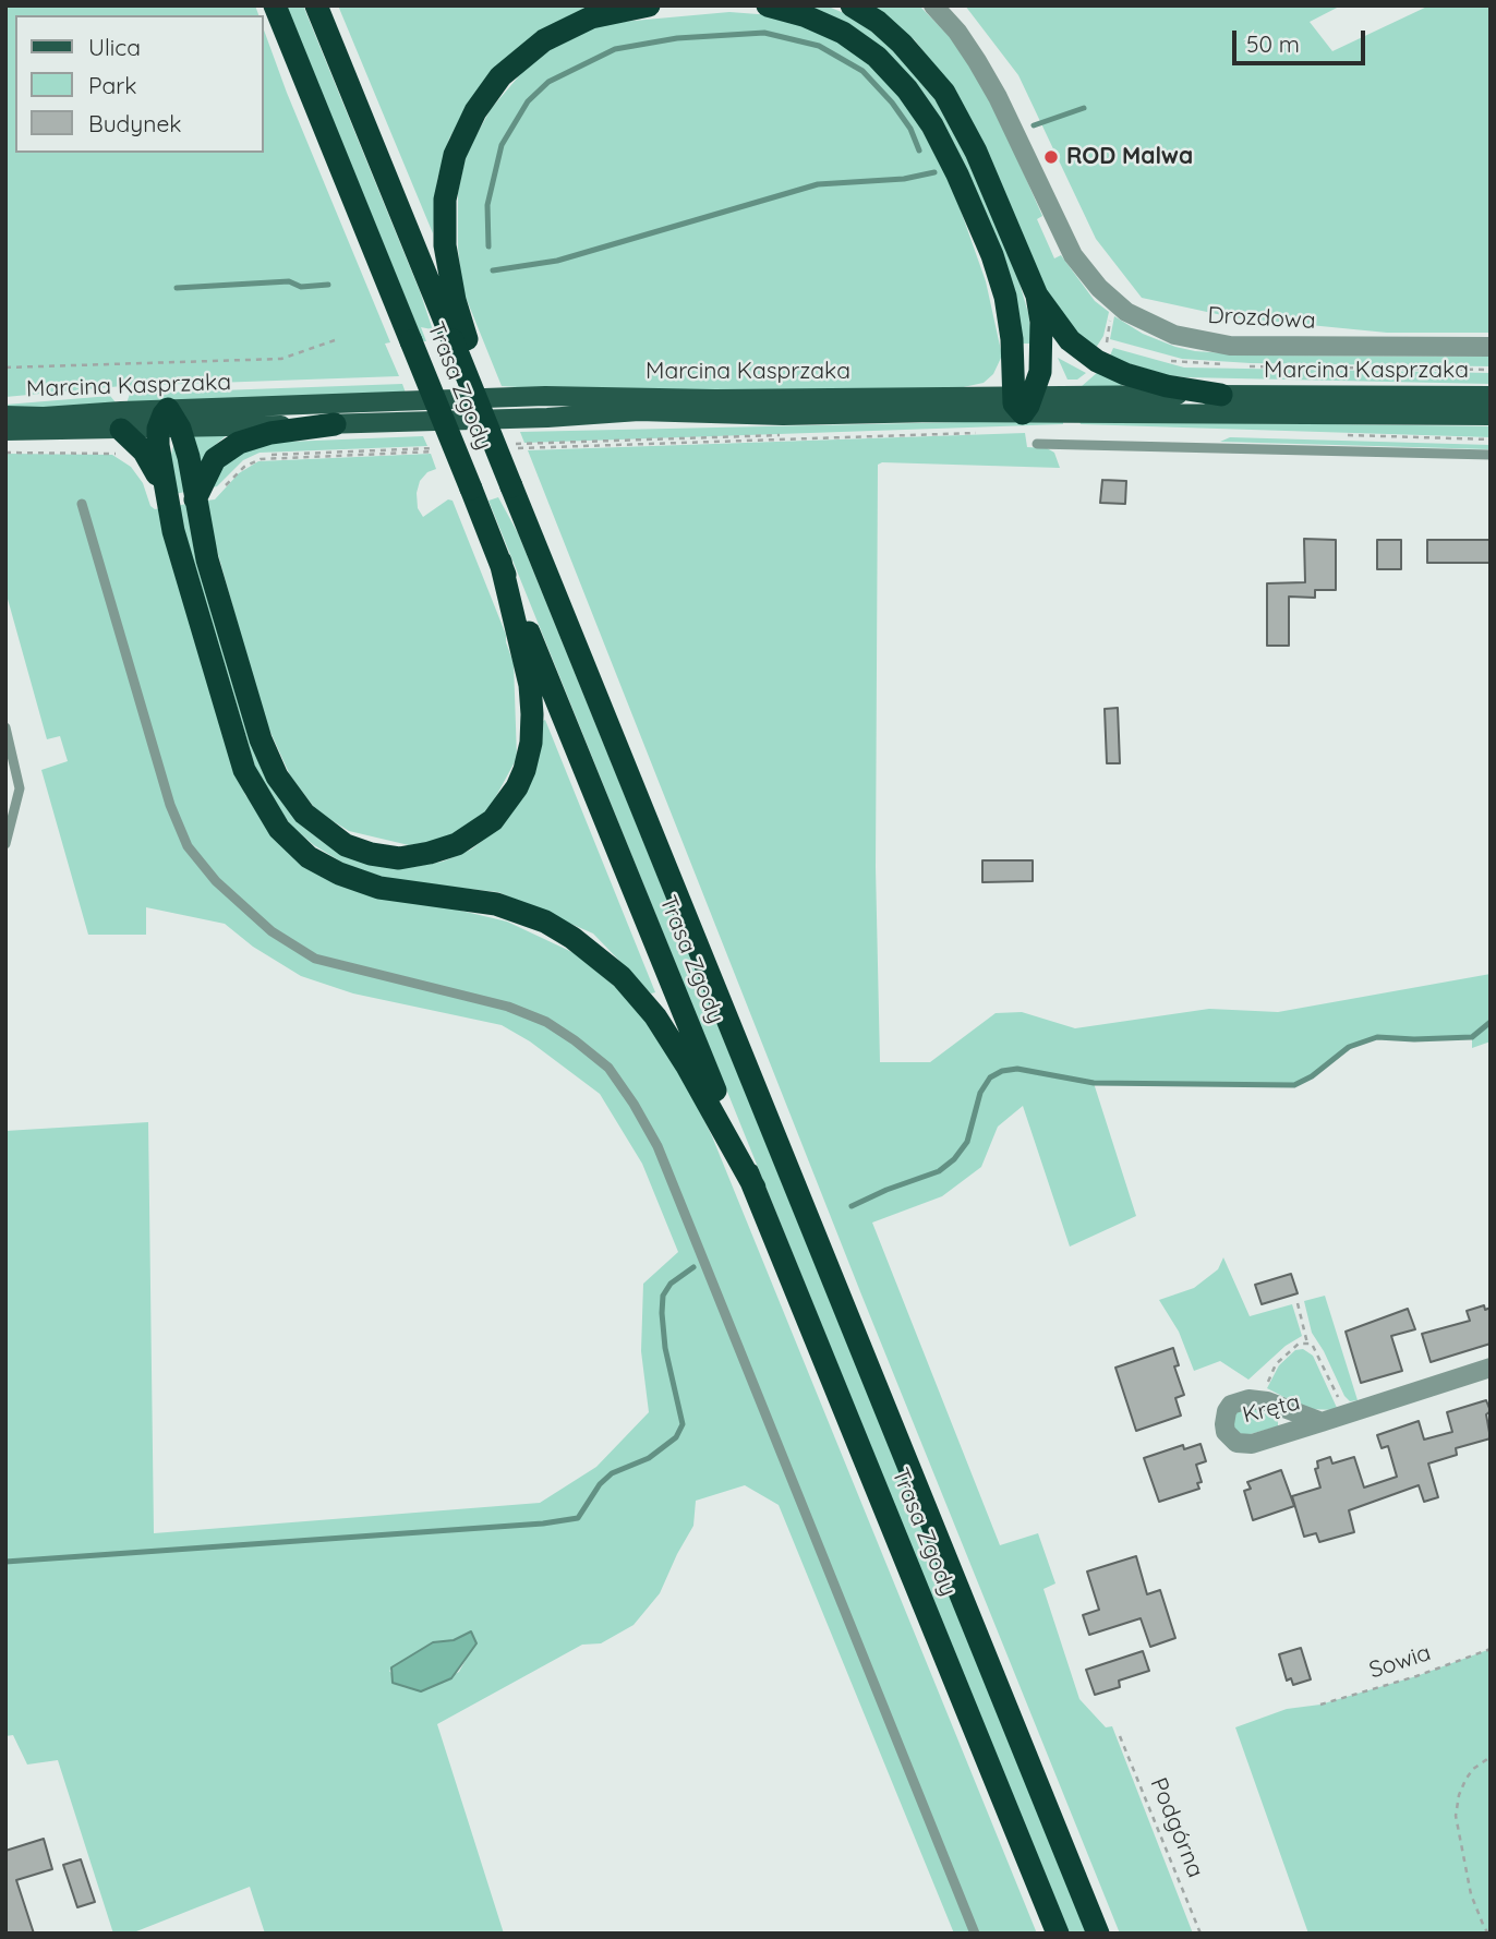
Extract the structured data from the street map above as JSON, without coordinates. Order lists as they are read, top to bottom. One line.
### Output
{"streets":{"highway":["Trasa Zgody"],"main road":["Marcina Kasprzaka"],"street":["Drozdowa","Kręta"],"path":["Sowia","Podgórna"]},"places":["ROD Malwa"],"legend":["Ulica","Park","Budynek"],"scale_bar":"50 m"}
